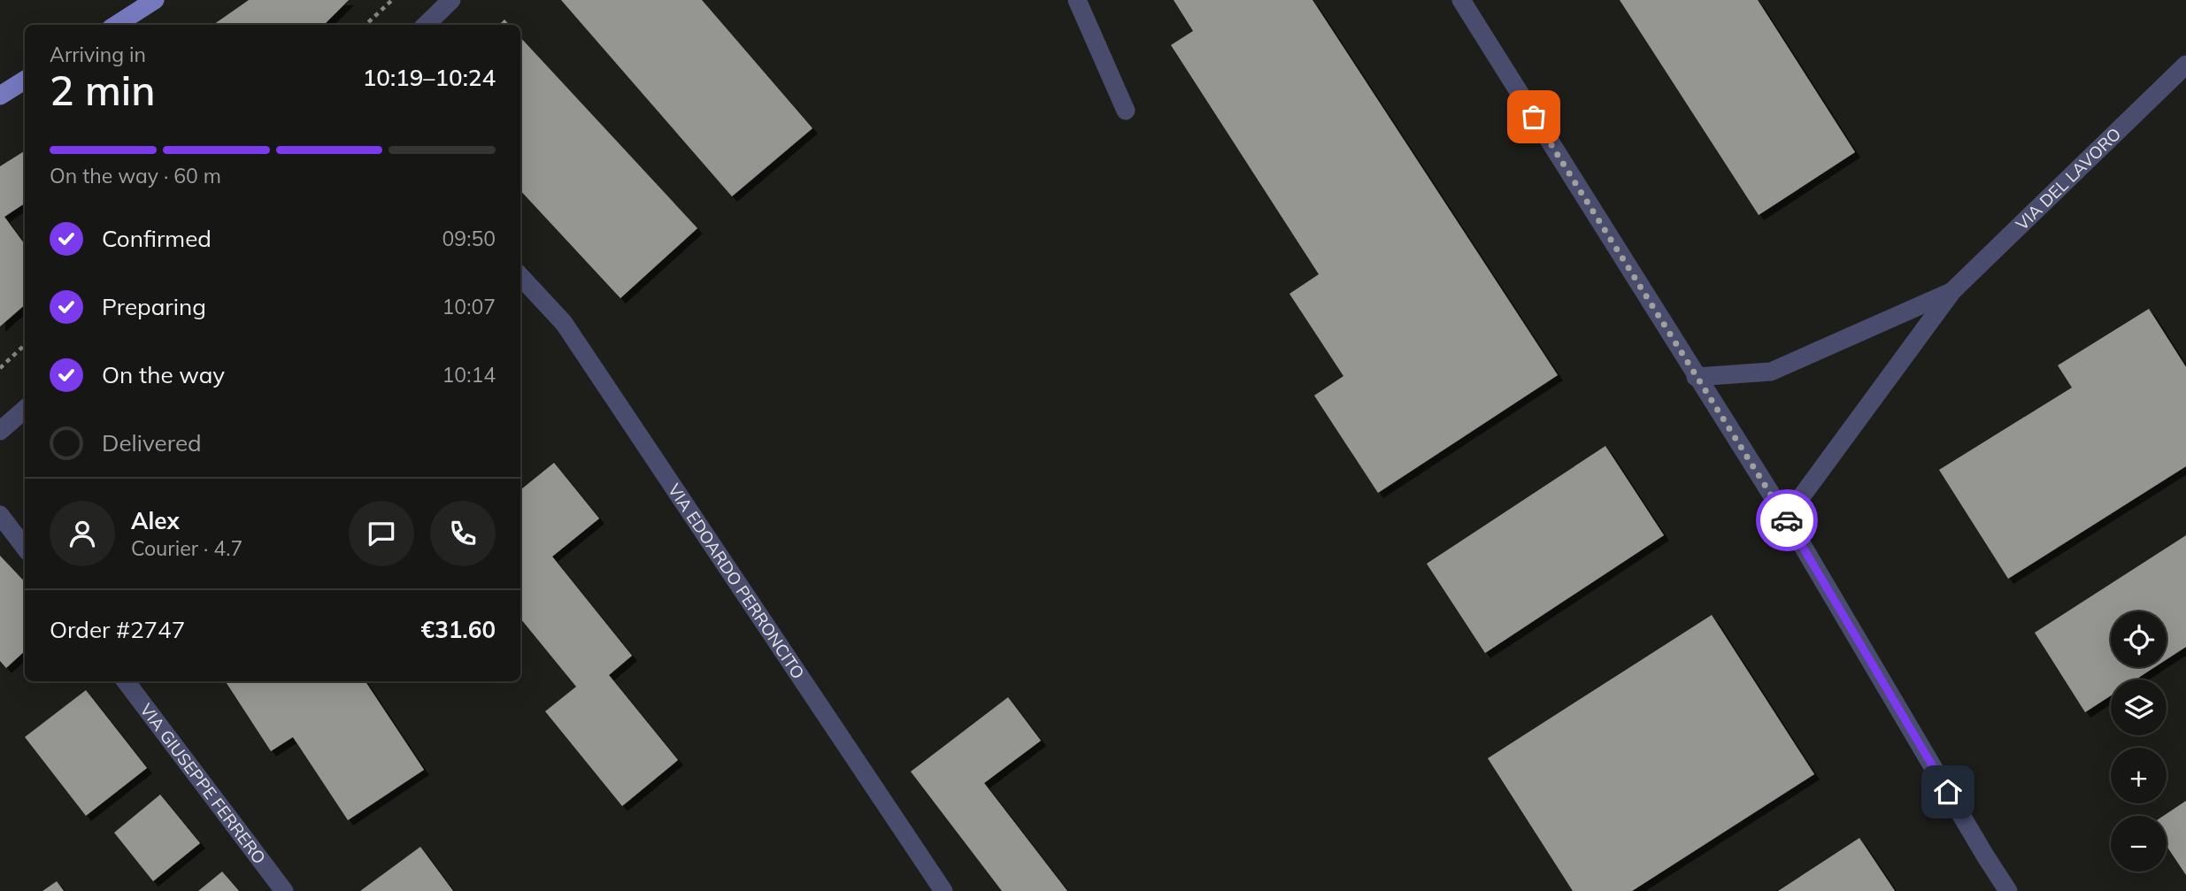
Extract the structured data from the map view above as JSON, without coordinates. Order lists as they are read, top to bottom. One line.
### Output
{"streets":{"street":["VIA DEL LAVORO","VIA EDOARDO PERRONCITO","VIA GIUSEPPE FERRERO"]},"page":{"heading":["2 min","Arriving in","10:19–10:24"],"panel":["Alex","Courier · 4.7","Order #2747","€31.60"],"bar":"On the way · 60 m","list":[["Confirmed","09:50"],["Preparing","10:07"],["On the way","10:14"],"Delivered"],"map_buttons":["+","−"]}}
